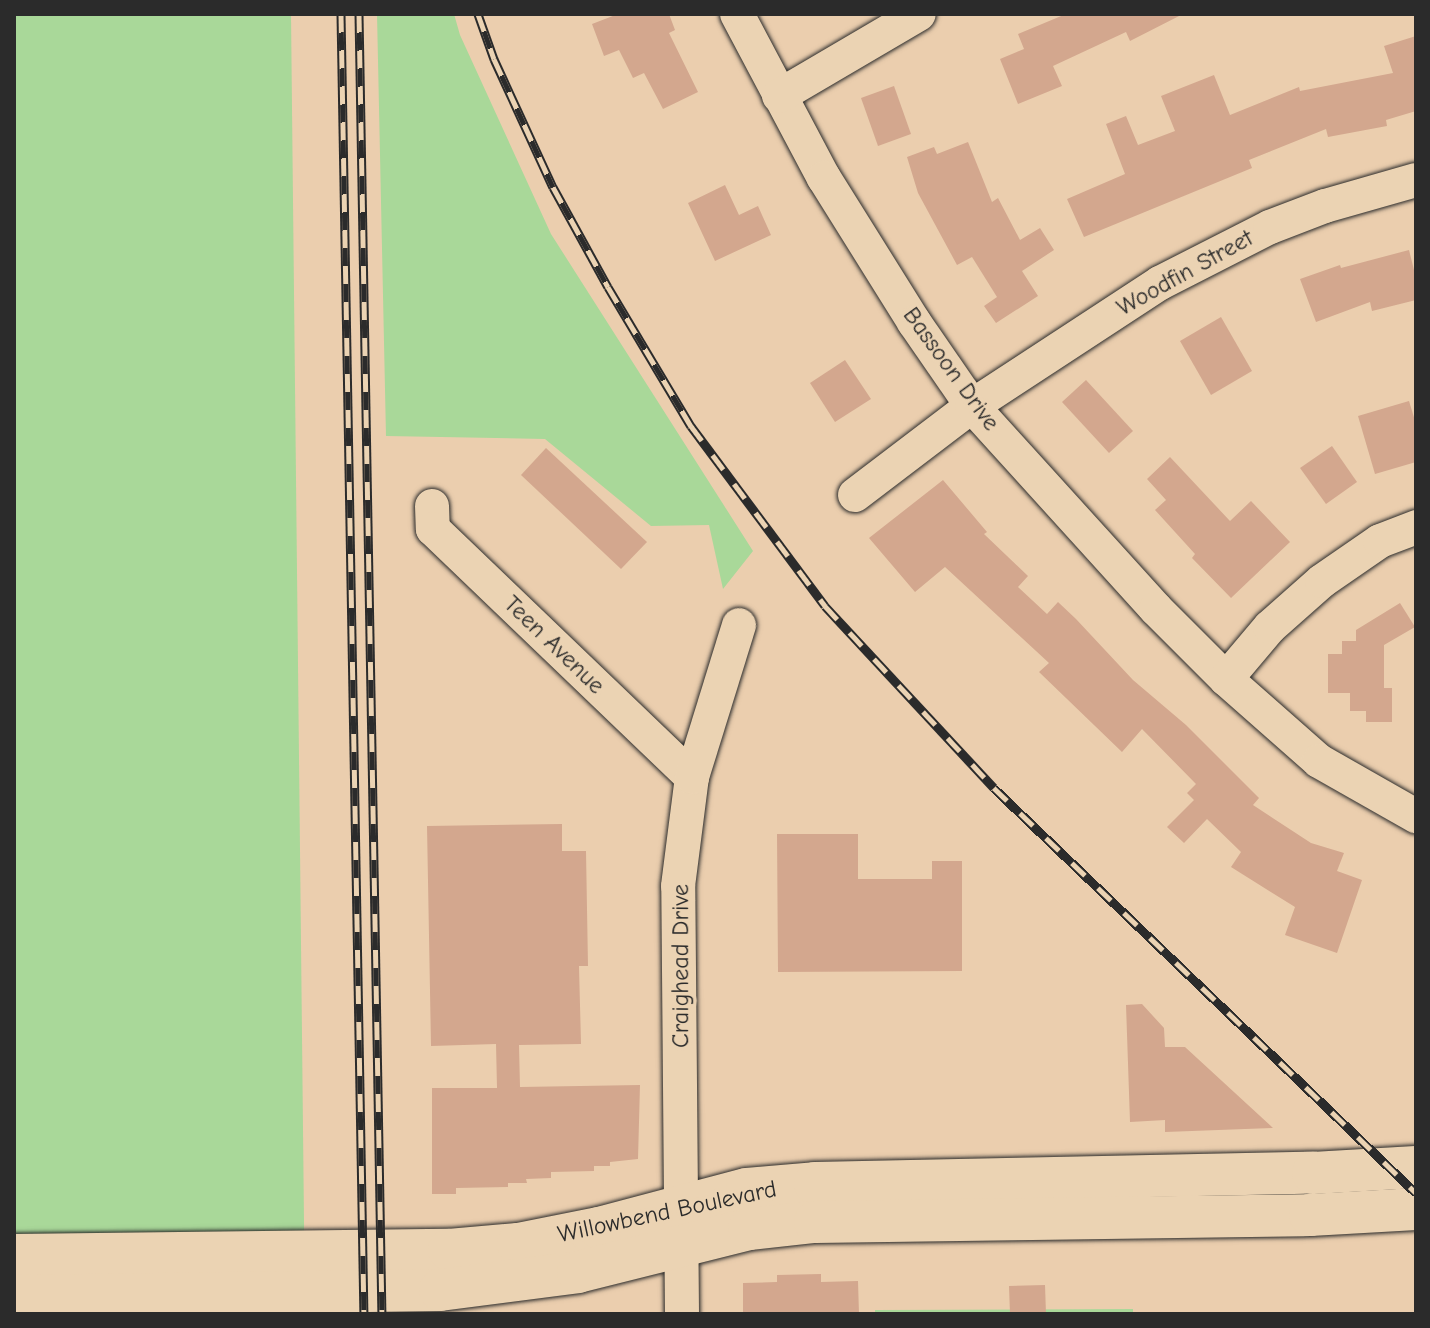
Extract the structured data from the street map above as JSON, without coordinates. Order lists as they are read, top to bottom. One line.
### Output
{"streets":{"main road":["Willowbend Boulevard"],"street":["Woodfin Street","Bassoon Drive","Teen Avenue","Craighead Drive"]},"crossings":[["Woodfin Street","Bassoon Drive"],["Teen Avenue","Craighead Drive"],["Craighead Drive","Willowbend Boulevard"]]}
